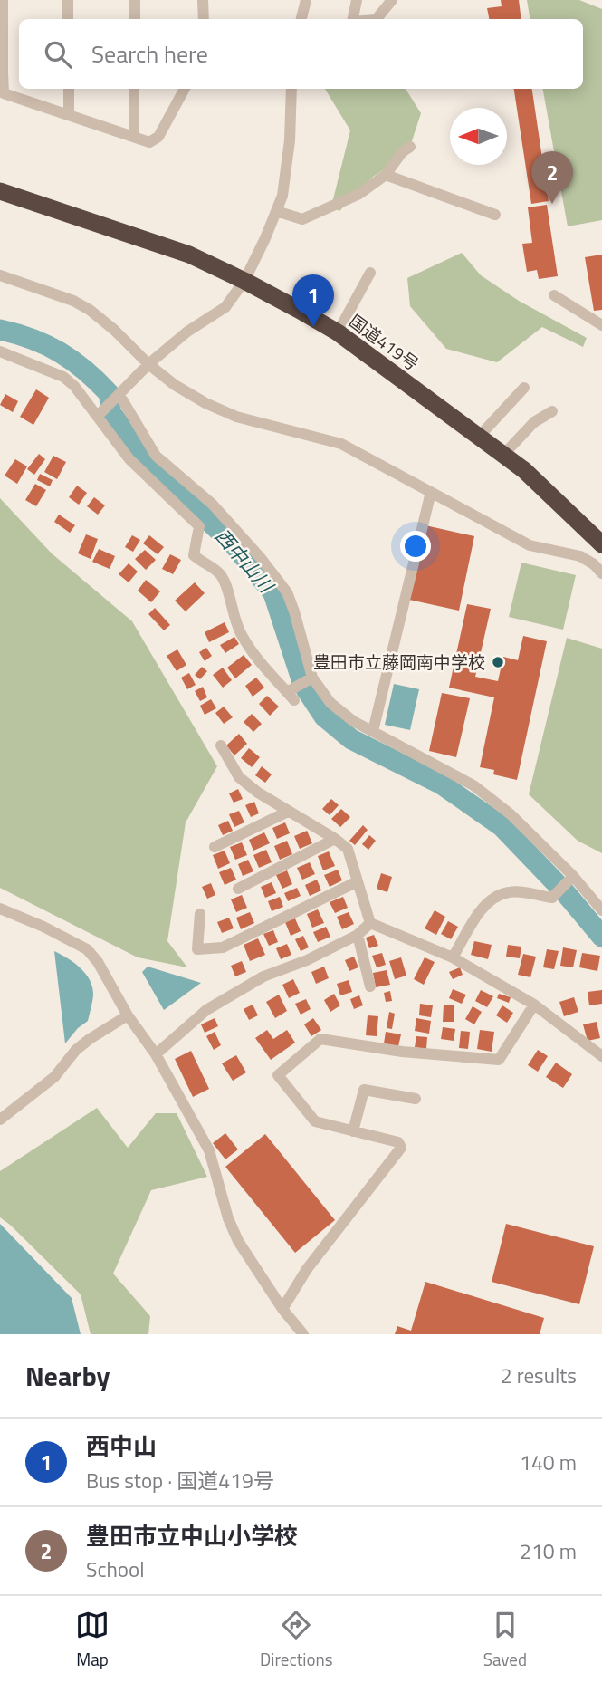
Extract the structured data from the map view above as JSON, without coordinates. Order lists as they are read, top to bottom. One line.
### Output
{"streets":{"highway":["国道419号"]},"water":["西中山川"],"places":["豊田市立藤岡南中学校"],"north":"left","page":{"search":"Search here","pins":["2","1"],"heading":["Nearby","2 results"],"list":[{"mark":"1","name":"西中山","note":"Bus stop · 国道419号","value":"140 m"},{"mark":"2","name":"豊田市立中山小学校","note":"School","value":"210 m"}],"nav":["Map","Directions","Saved"]}}
